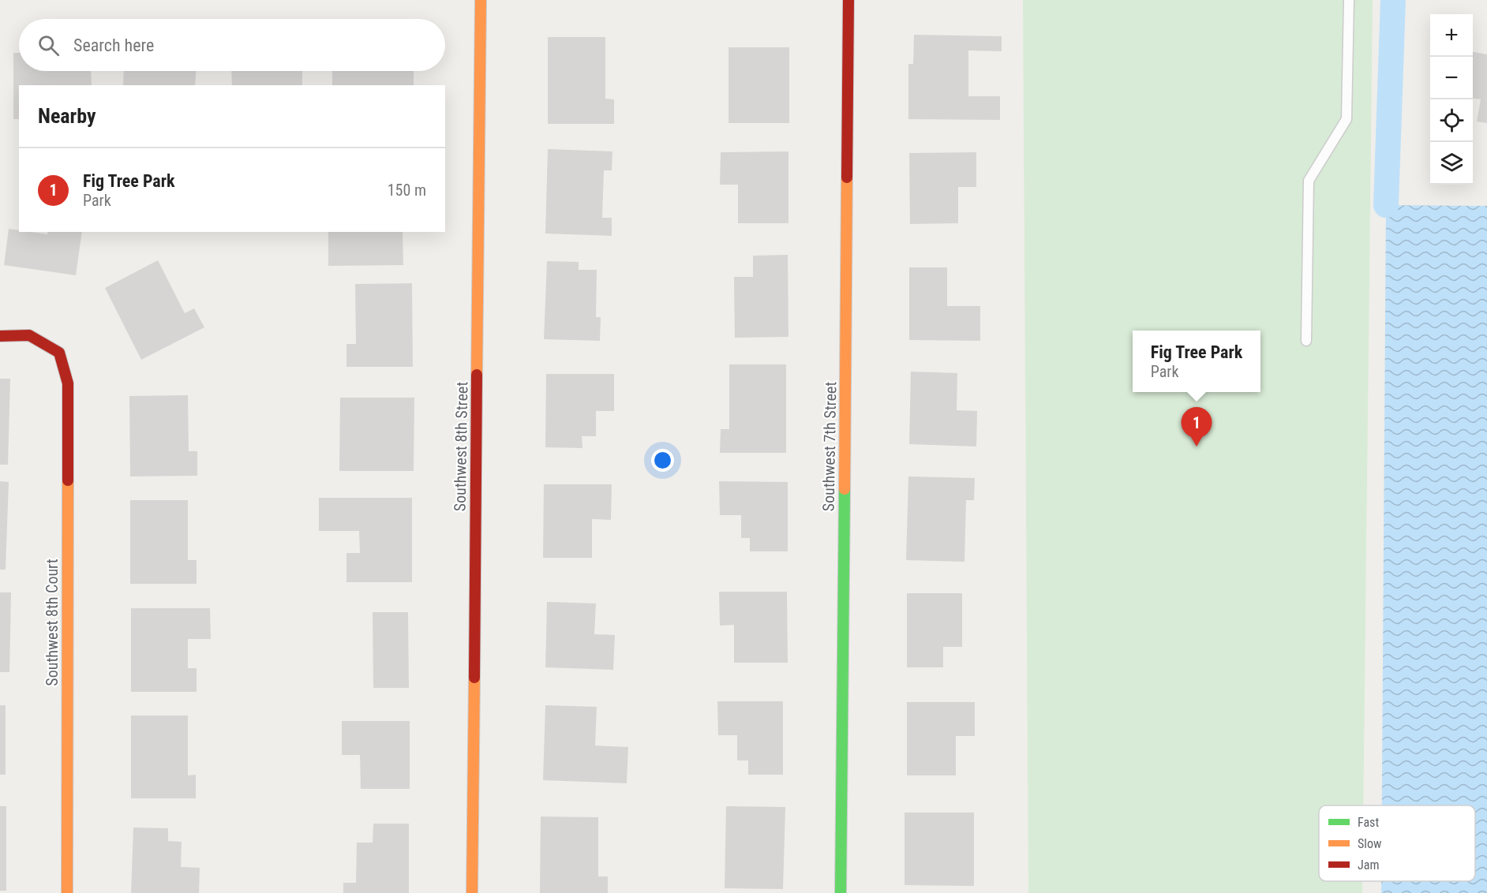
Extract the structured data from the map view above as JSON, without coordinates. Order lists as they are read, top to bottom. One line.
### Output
{"streets":{"street":["Southwest 8th Street","Southwest 7th Street","Southwest 8th Court"]},"legend":["Fast","Slow","Jam"],"page":{"map_buttons":["+","−"],"search":"Search here","heading":"Nearby","list":[{"mark":"1","name":"Fig Tree Park","note":"Park","value":"150 m"}],"popup":["Fig Tree Park","Park"],"pins":"1"}}
